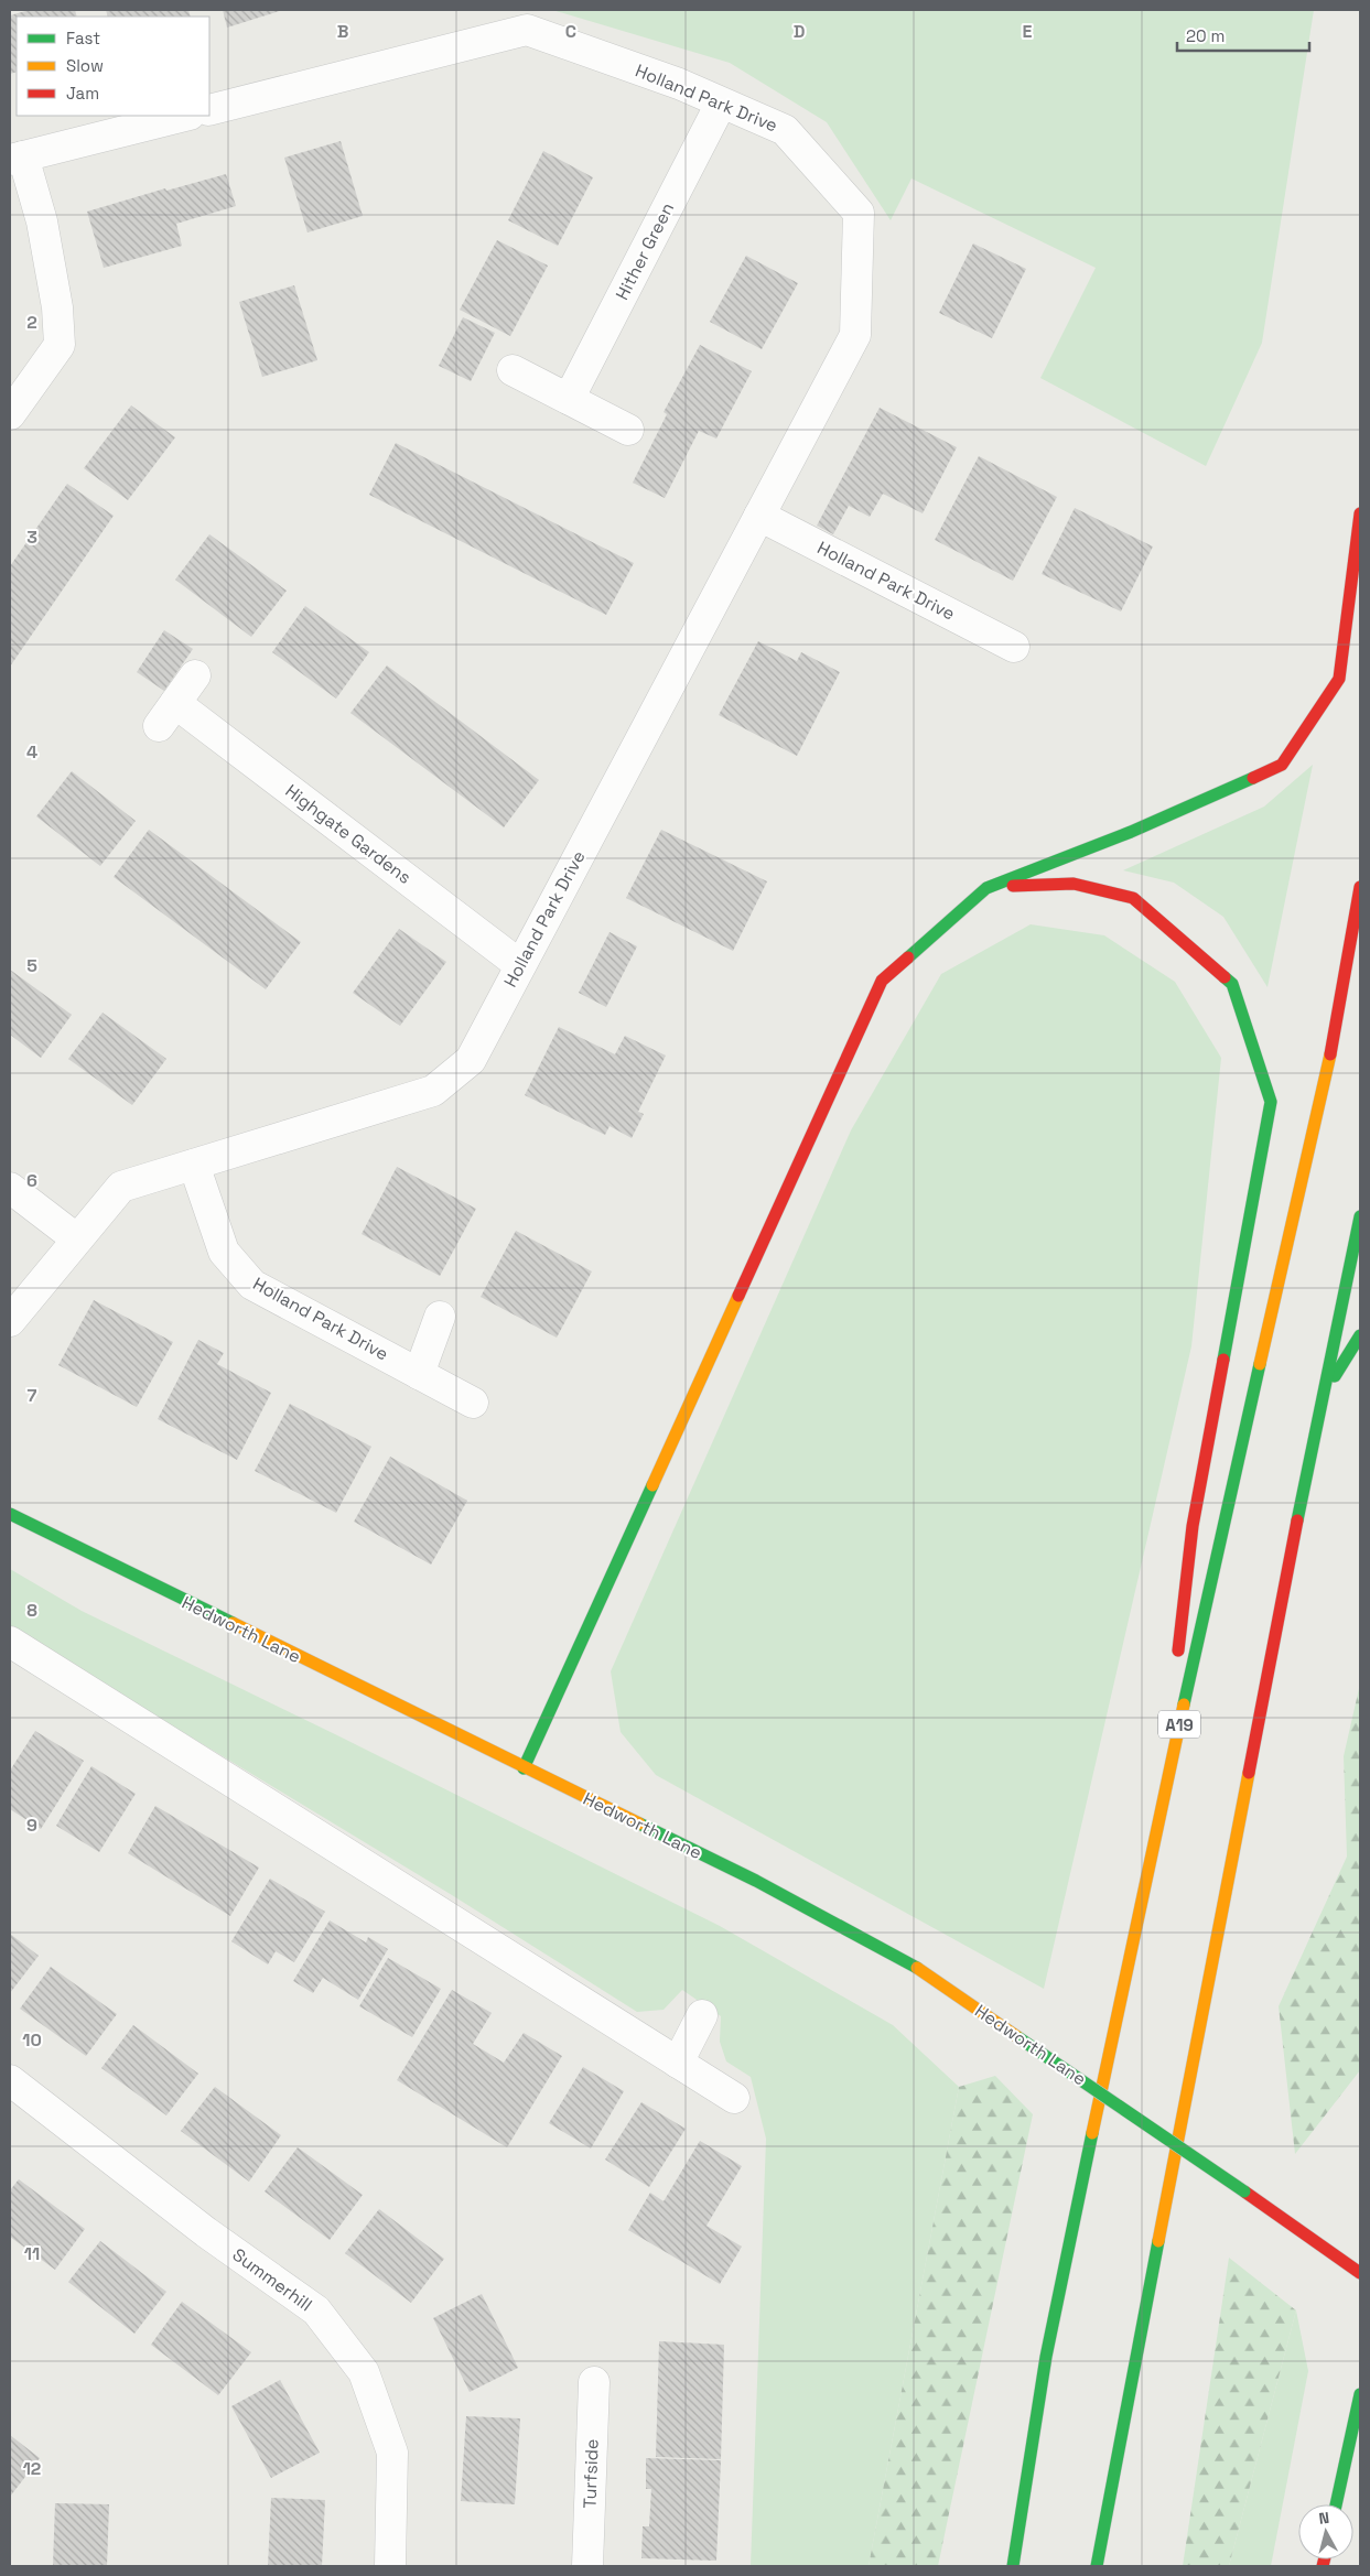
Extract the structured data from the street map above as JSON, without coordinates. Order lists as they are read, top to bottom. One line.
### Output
{"streets":{"main road":["Hedworth Lane","A19"],"street":["Holland Park Drive","Hither Green","Highgate Gardens","Summerhill","Turfside"]},"crossings":[["Holland Park Drive","Hither Green"],["Holland Park Drive","Highgate Gardens"]],"legend":["Fast","Slow","Jam"],"scale_bar":"20 m","north":"top","grid":{"columns":["B","C","D","E"],"rows":["2","3","4","5","6","7","8","9","10","11","12"]}}
